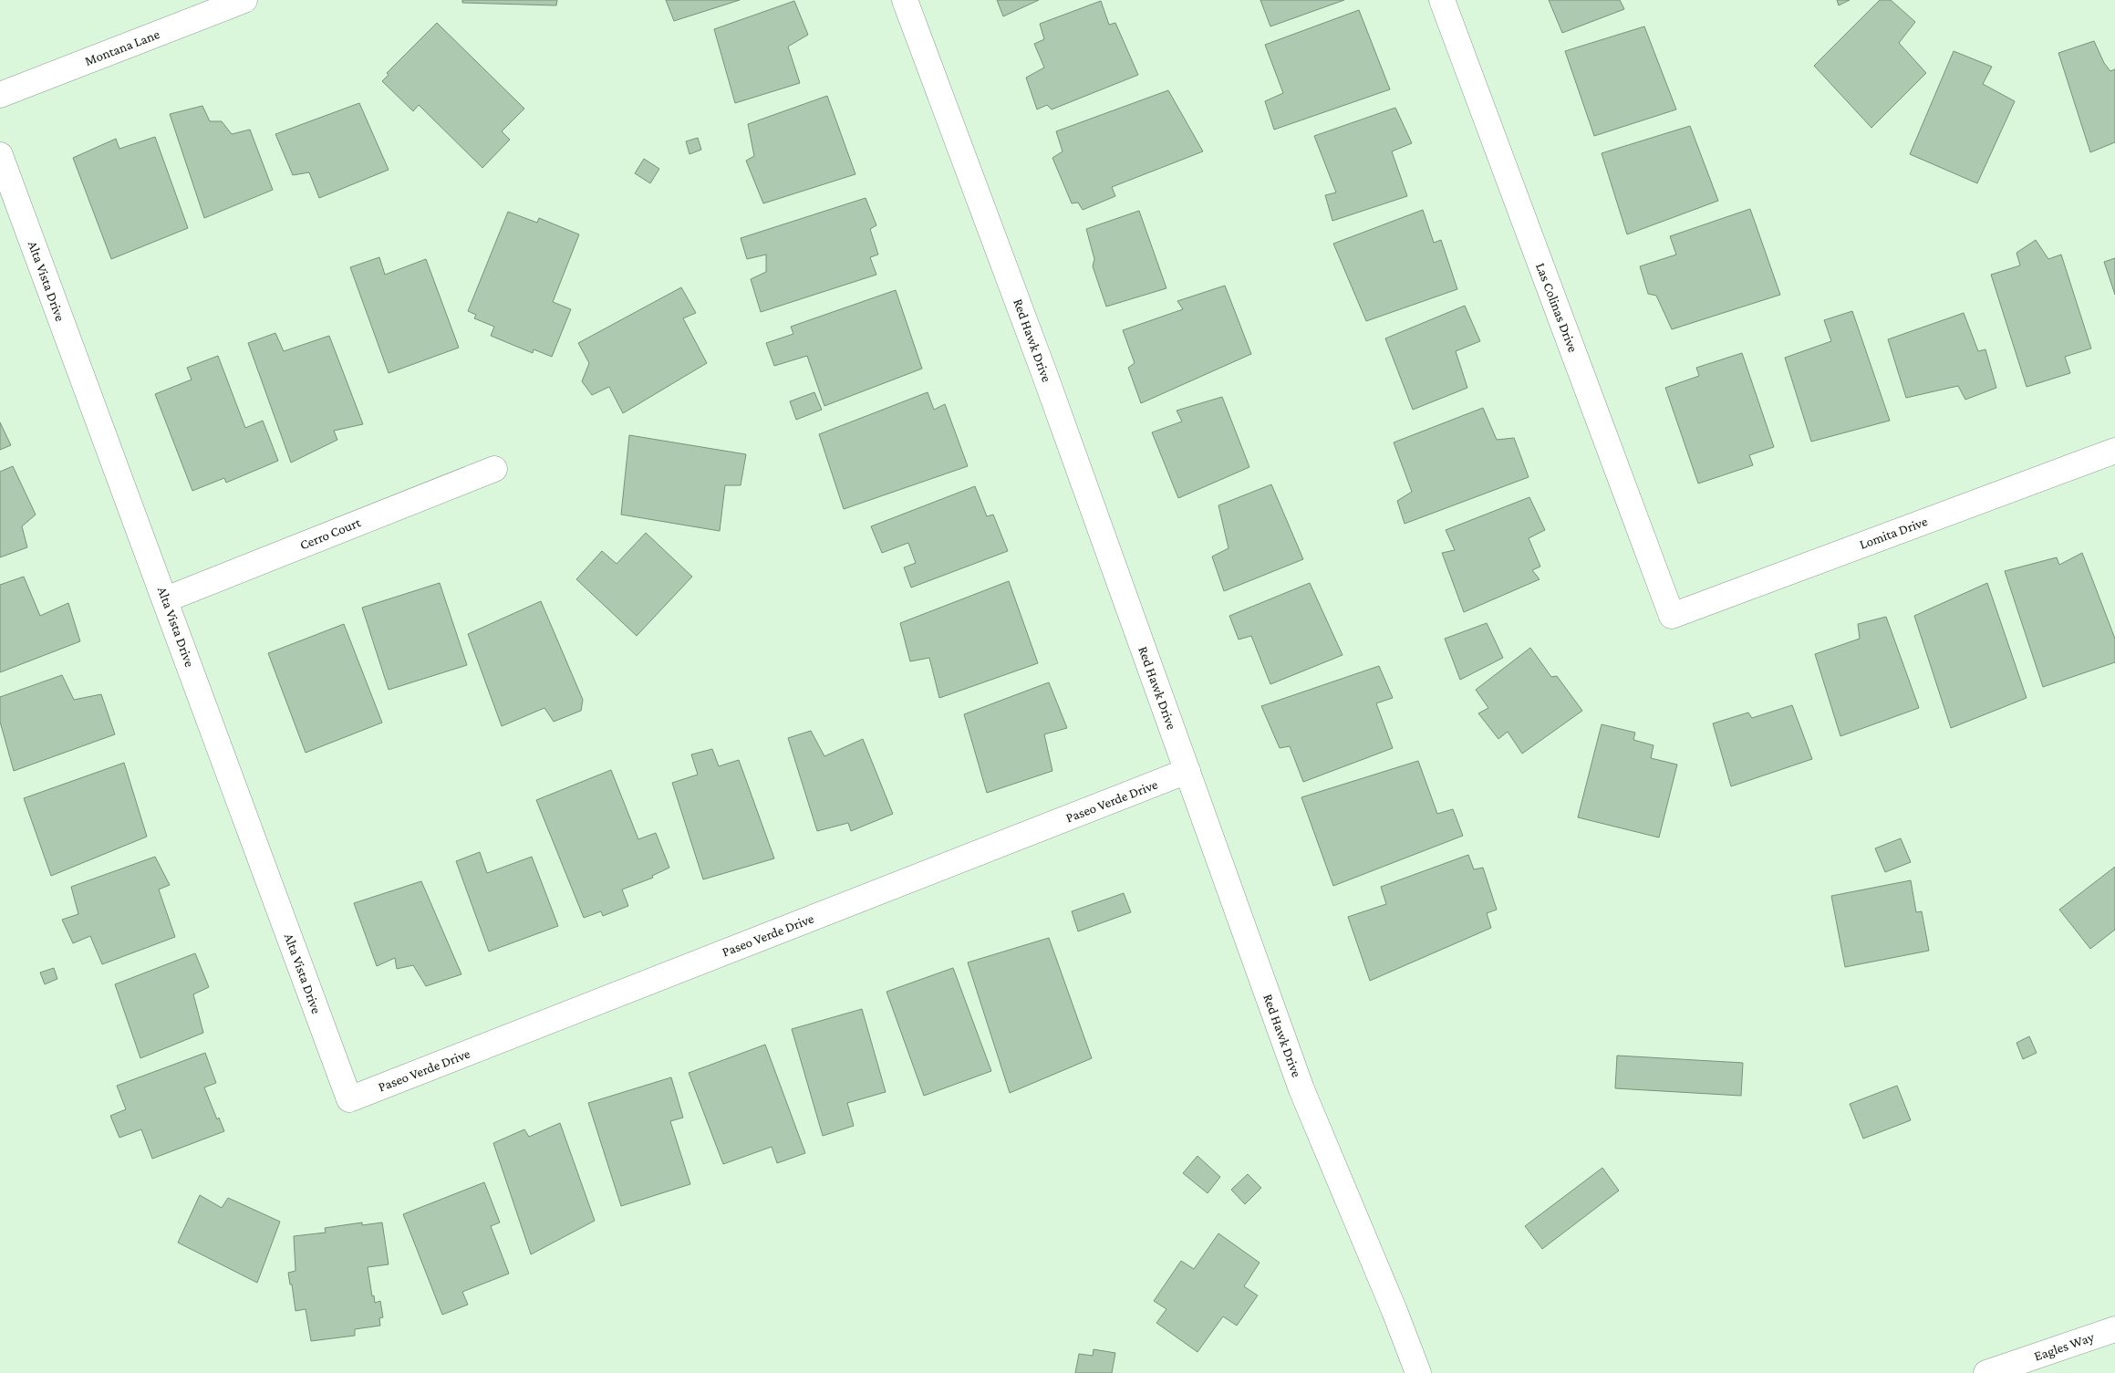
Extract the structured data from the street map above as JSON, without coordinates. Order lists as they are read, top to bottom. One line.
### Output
{"streets":{"street":["Montana Lane","Alta Vista Drive","Las Colinas Drive","Red Hawk Drive","Lomita Drive","Cerro Court","Paseo Verde Drive","Eagles Way"]},"crossings":[["Alta Vista Drive","Cerro Court"],["Alta Vista Drive","Paseo Verde Drive"],["Las Colinas Drive","Lomita Drive"],["Red Hawk Drive","Paseo Verde Drive"]]}
